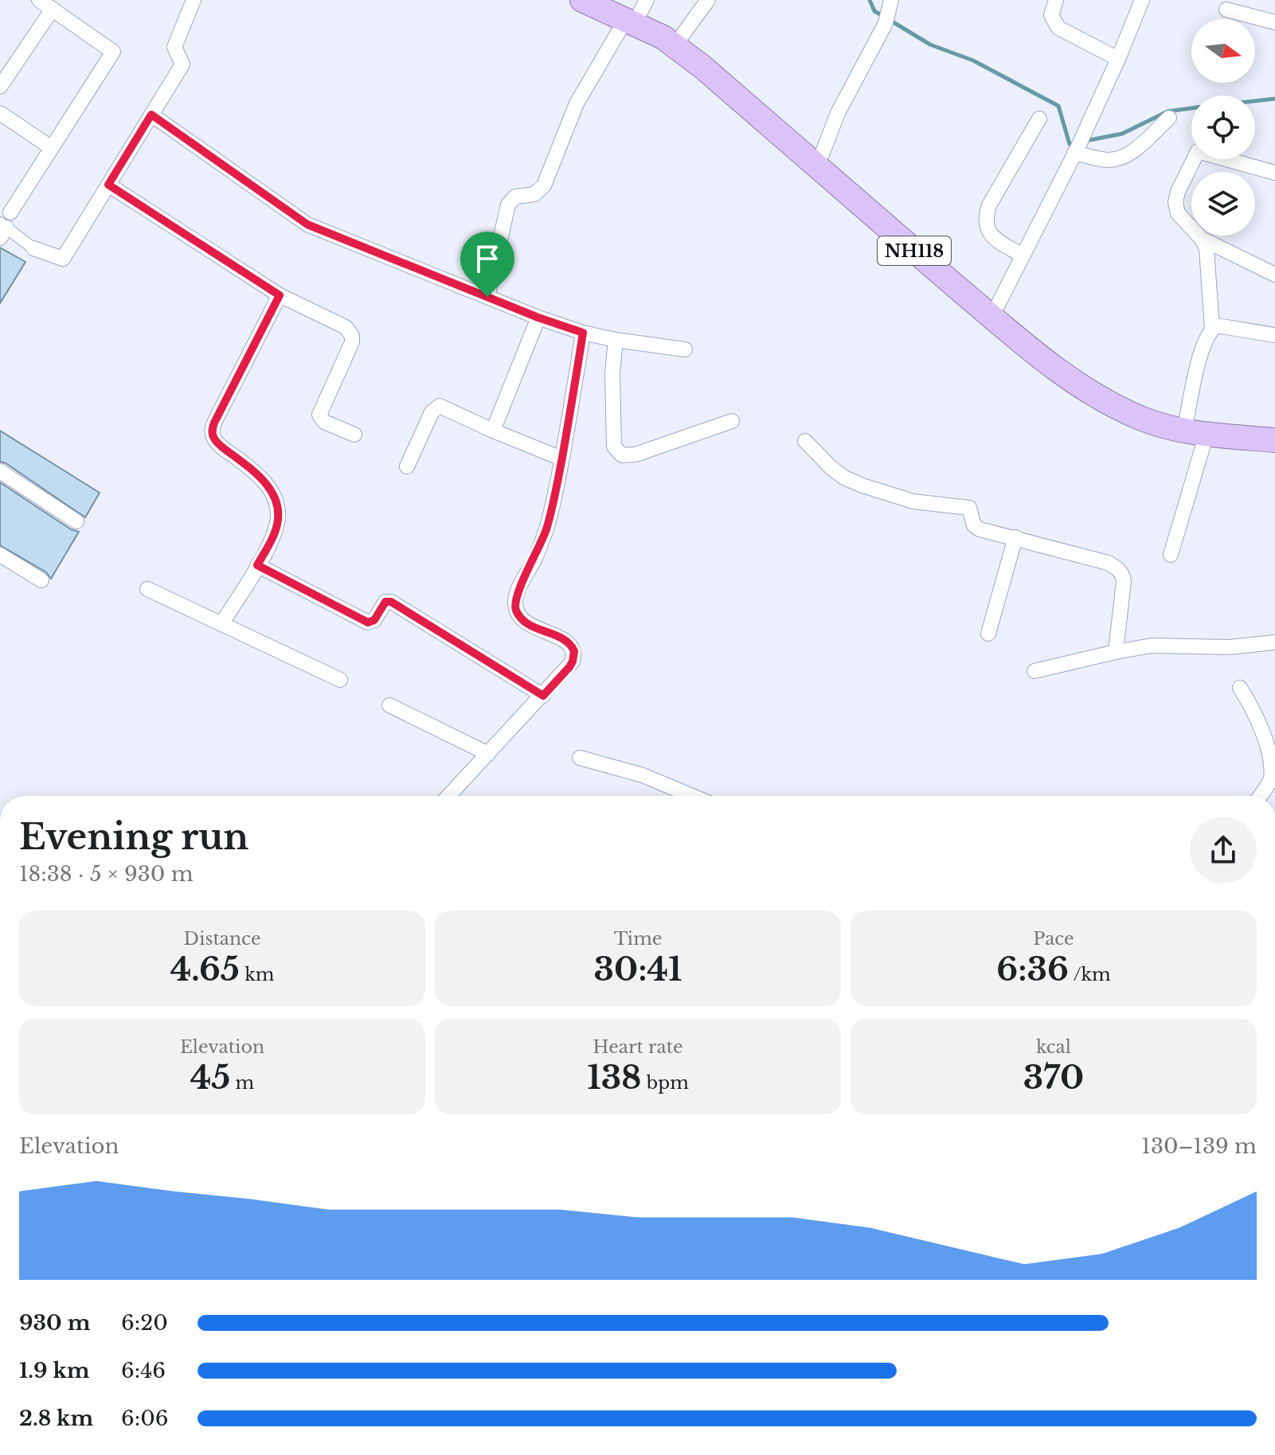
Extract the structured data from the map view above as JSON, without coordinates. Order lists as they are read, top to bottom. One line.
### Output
{"streets":{"highway":["NH118"]},"north":"right","page":{"heading":["Evening run","18:38 · 5 × 930 m"],"stats":[["Distance","4.65 km"],["Time","30:41"],["Pace","6:36 /km"],["Elevation","45 m"],["Heart rate","138 bpm"],["kcal","370"]],"chart":["Elevation","130–139 m"],"list":[{"name":"930 m","note":"6:20"},{"name":"1.9 km","note":"6:46"},{"name":"2.8 km","note":"6:06"}]}}
